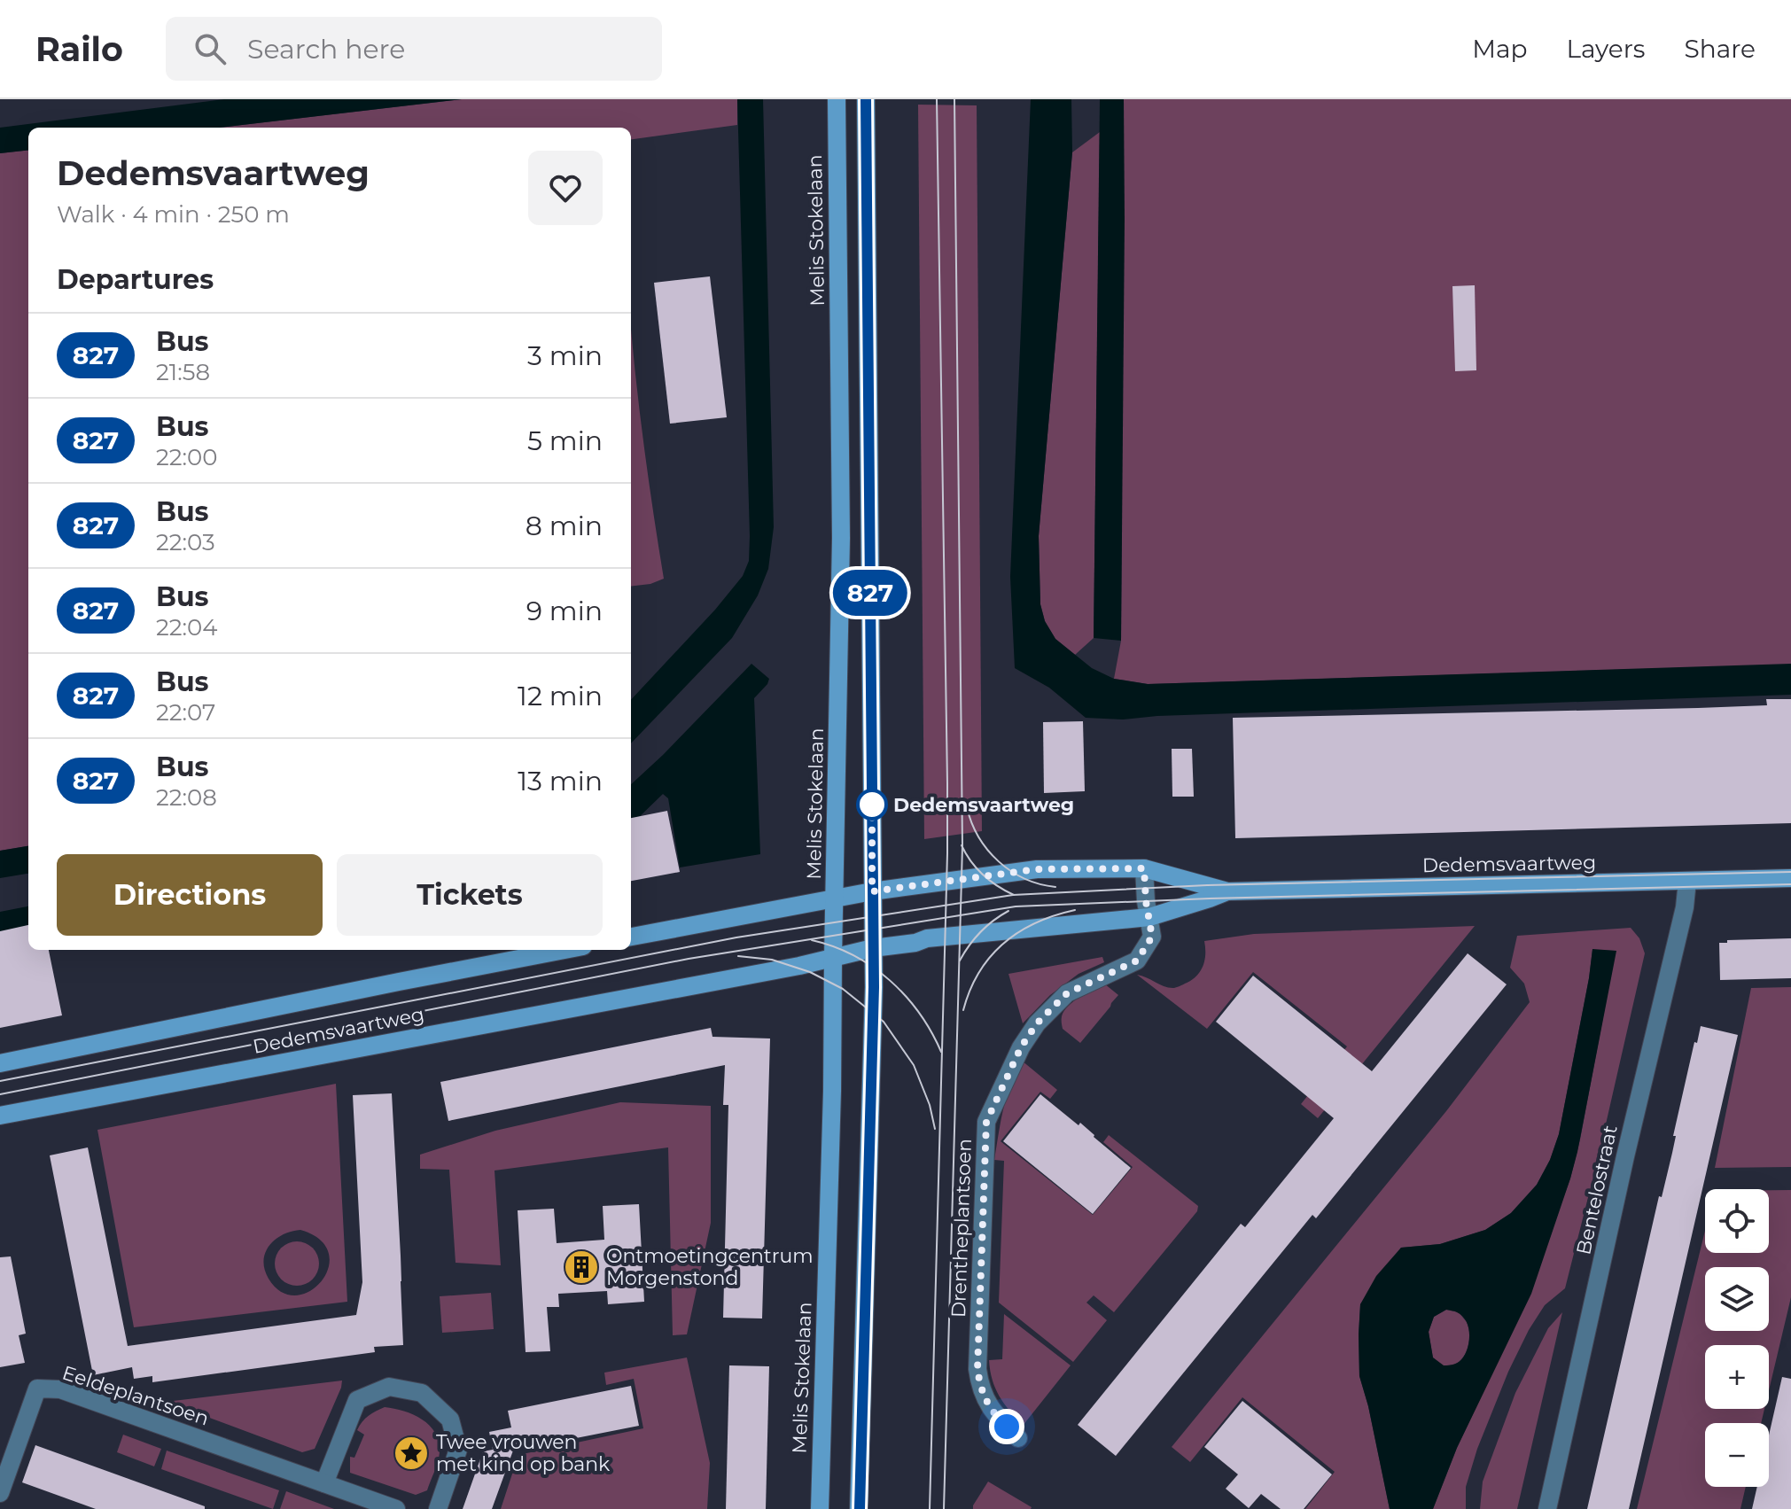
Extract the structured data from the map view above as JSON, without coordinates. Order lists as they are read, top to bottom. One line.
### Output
{"streets":{"street":["Melis Stokelaan","Dedemsvaartweg","Bentelostraat","Drentheplantsoen","Eeldeplantsoen"]},"crossings":[["Melis Stokelaan","Dedemsvaartweg"],["Dedemsvaartweg","Bentelostraat"],["Dedemsvaartweg","Drentheplantsoen"]],"places":{"other":["Dedemsvaartweg"],"building":["Ontmoetingcentrum Morgenstond"],"place":["Twee vrouwen met kind op bank"]},"lines":["bus line 827"],"page":{"header":"Railo","search":"Search here","nav":["Map","Layers","Share"],"on_map":"827","heading":[["Dedemsvaartweg","Walk · 4 min · 250 m"],"Departures"],"list":[{"mark":"827","name":"Bus","note":"21:58","value":"3 min"},{"mark":"827","name":"Bus","note":"22:00","value":"5 min"},{"mark":"827","name":"Bus","note":"22:03","value":"8 min"},{"mark":"827","name":"Bus","note":"22:04","value":"9 min"},{"mark":"827","name":"Bus","note":"22:07","value":"12 min"},{"mark":"827","name":"Bus","note":"22:08","value":"13 min"}],"buttons":["Directions","Tickets"],"map_buttons":["+","−"]}}
